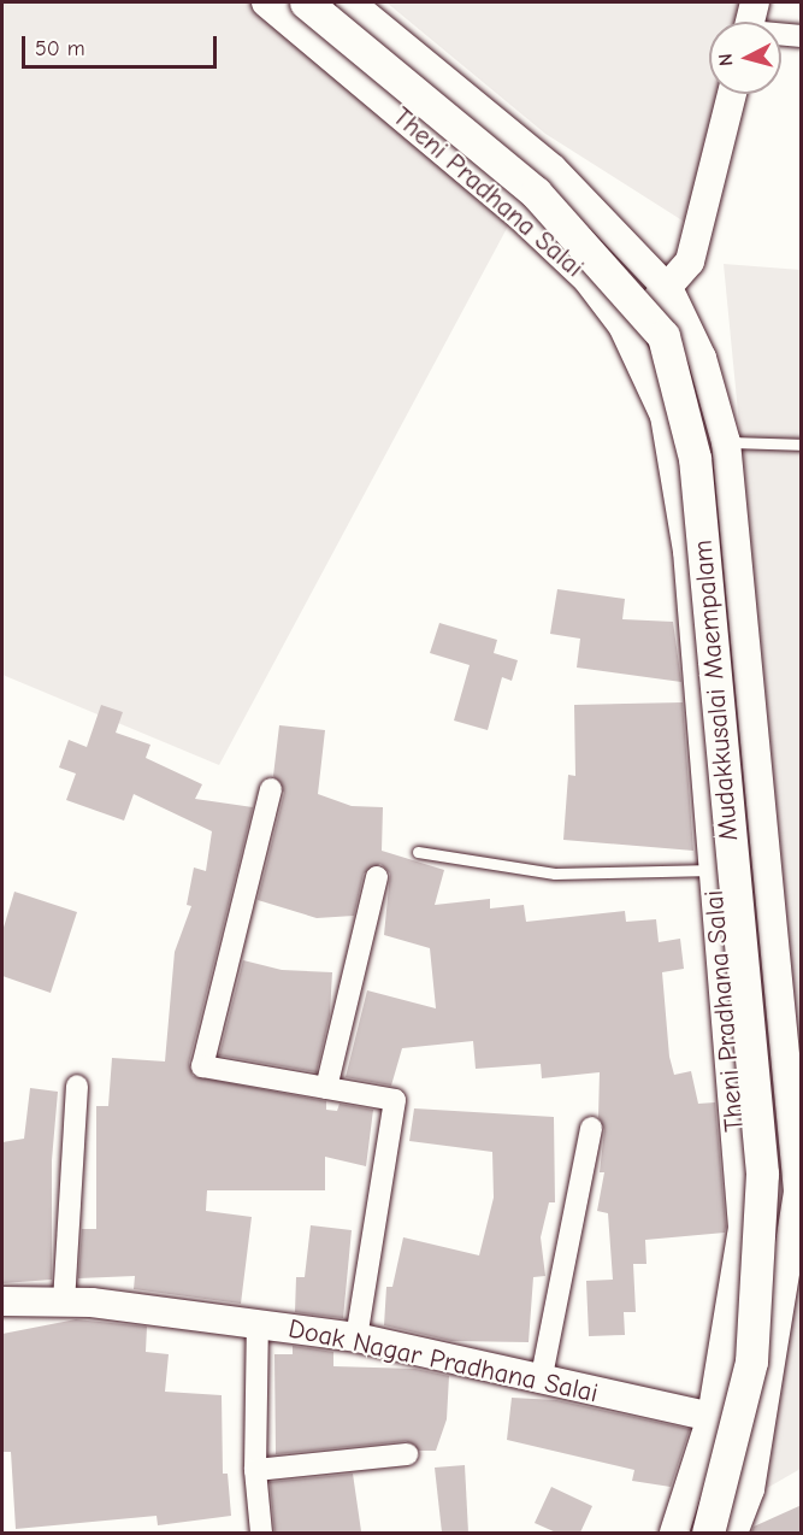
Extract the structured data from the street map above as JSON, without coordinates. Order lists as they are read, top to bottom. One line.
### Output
{"streets":{"main road":["Theni Pradhana Salai","Mudakkusalai Maempalam","Doak Nagar Pradhana Salai"]},"crossings":[["Theni Pradhana Salai","Mudakkusalai Maempalam"],["Theni Pradhana Salai","Doak Nagar Pradhana Salai"]],"scale_bar":"50 m","north":"left"}
